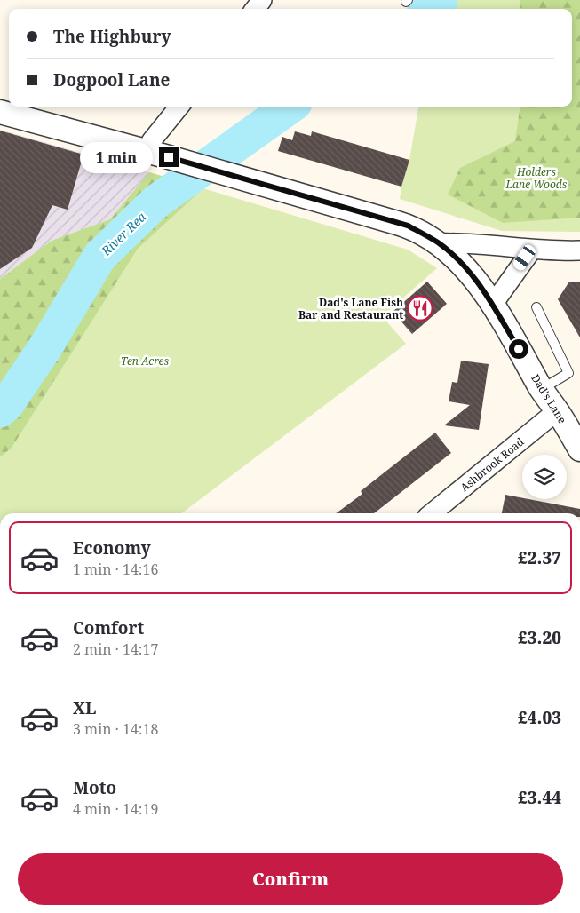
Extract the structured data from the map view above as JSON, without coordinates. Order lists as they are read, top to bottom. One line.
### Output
{"streets":{"street":["Dad's Lane","Ashbrook Road"]},"crossings":[["Dad's Lane","Ashbrook Road"]],"water":["River Rea"],"parks":["Holders Lane Woods","Ten Acres"],"places":{"restaurant":["Dad's Lane Fish Bar and Restaurant"]},"page":{"banner":["The Highbury","Dogpool Lane"],"bubble":"1 min","list":[{"name":"Economy","note":"1 min · 14:16","value":"£2.37"},{"name":"Comfort","note":"2 min · 14:17","value":"£3.20"},{"name":"XL","note":"3 min · 14:18","value":"£4.03"},{"name":"Moto","note":"4 min · 14:19","value":"£3.44"}],"buttons":"Confirm"}}
